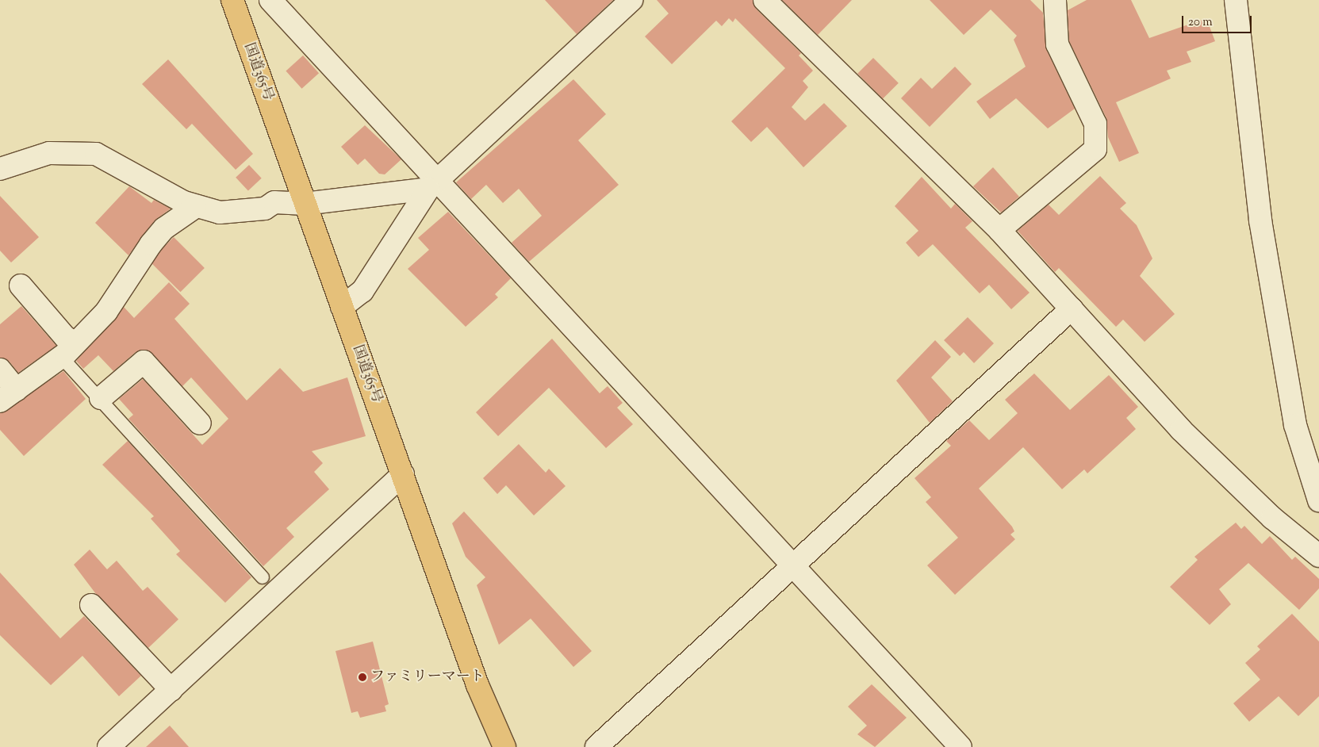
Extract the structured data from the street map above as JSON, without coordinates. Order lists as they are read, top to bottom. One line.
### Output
{"streets":{"highway":["国道365号"]},"places":["ファミリーマート"],"scale_bar":"20 m"}
